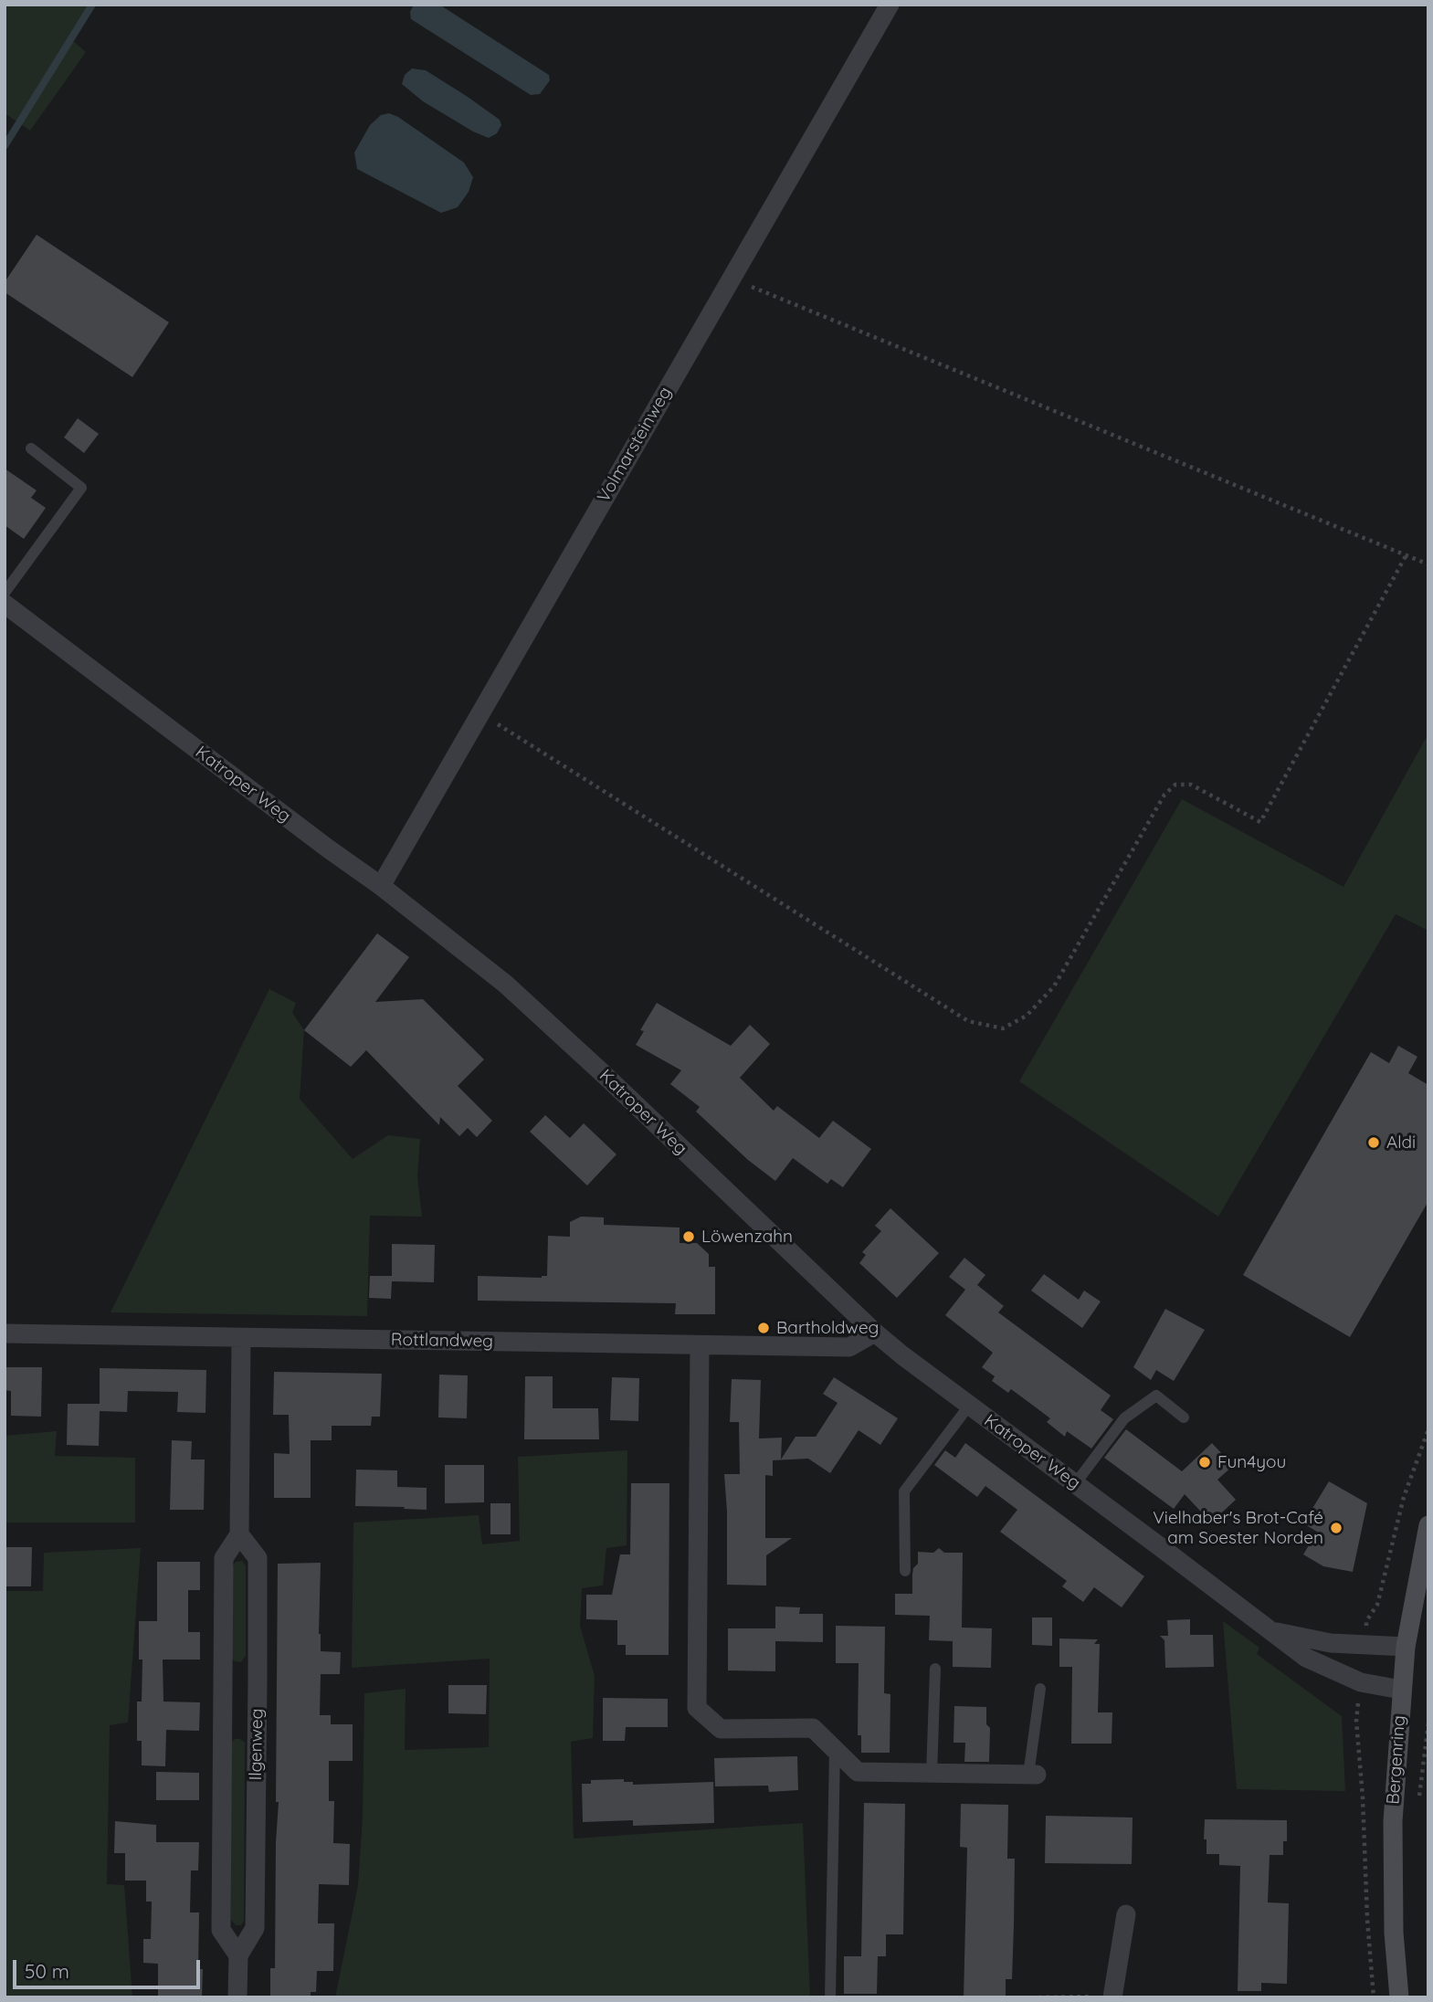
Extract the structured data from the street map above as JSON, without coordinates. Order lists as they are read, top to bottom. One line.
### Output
{"streets":{"main road":["Bergenring"],"street":["Volmarsteinweg","Katroper Weg","Rottlandweg","Ilgenweg"]},"crossings":[["Volmarsteinweg","Katroper Weg"],["Katroper Weg","Rottlandweg"],["Katroper Weg","Bergenring"],["Rottlandweg","Ilgenweg"]],"places":["Aldi","Löwenzahn","Bartholdweg","Fun4you","Vielhaber's Brot-Café am Soester Norden"],"scale_bar":"50 m"}
